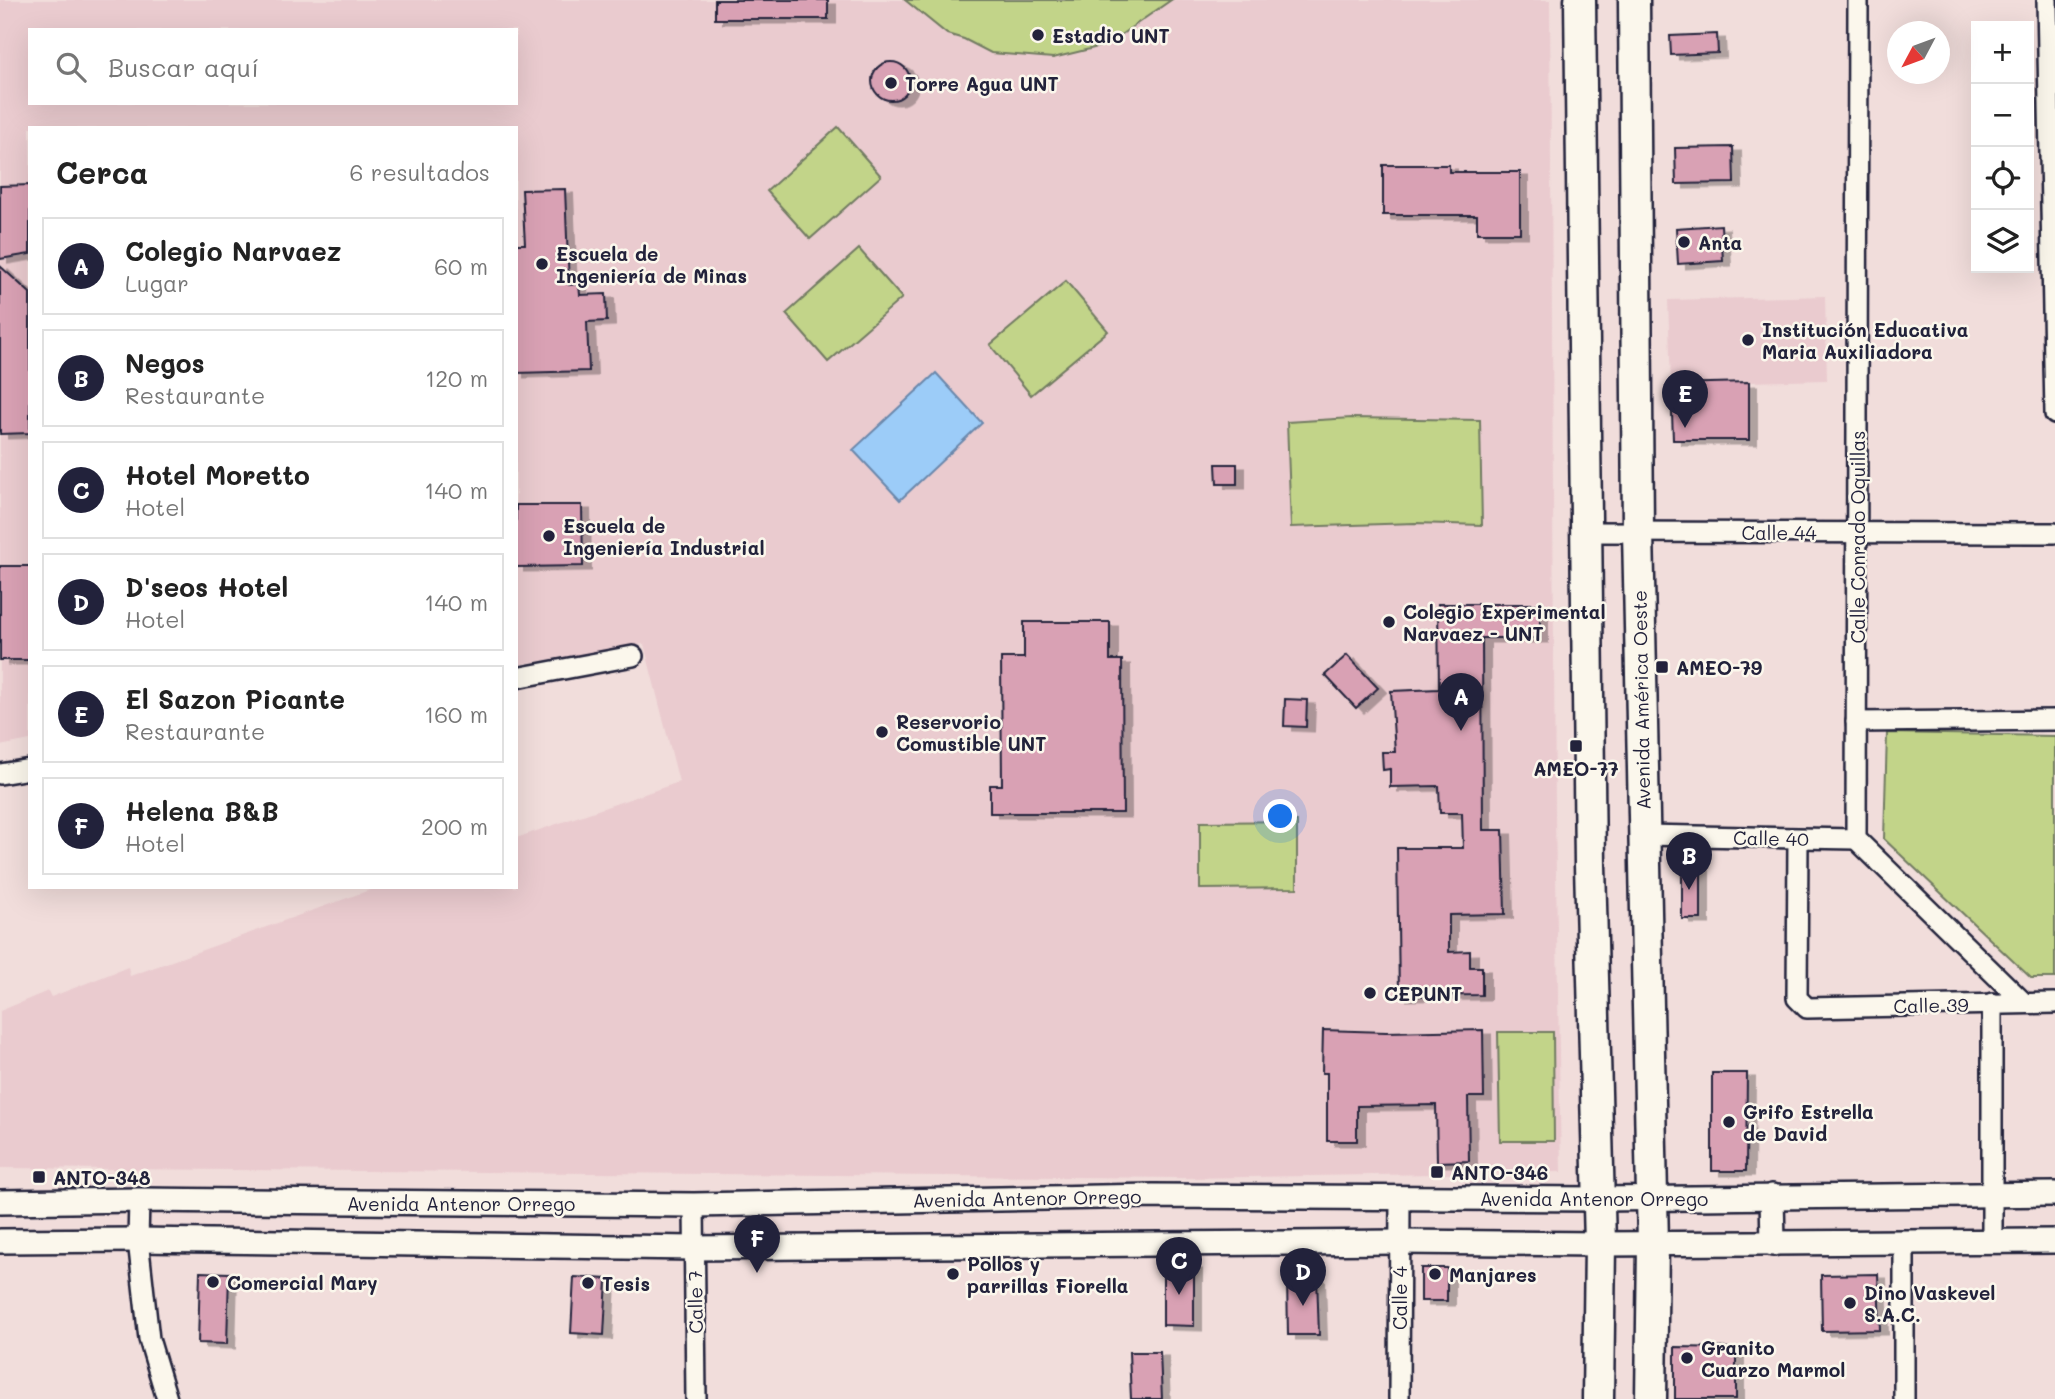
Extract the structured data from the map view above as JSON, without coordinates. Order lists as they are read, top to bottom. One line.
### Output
{"streets":{"main road":["Avenida América Oeste"],"street":["Calle 44","Calle Conrado Oquillas","Calle 40","Calle 39","Avenida Antenor Orrego","Calle 4","Calle 7"]},"crossings":[["Calle 44","Calle Conrado Oquillas"],["Calle 44","Avenida América Oeste"],["Calle Conrado Oquillas","Calle 40"],["Avenida América Oeste","Calle 40"],["Avenida América Oeste","Avenida Antenor Orrego"],["Calle 40","Calle 39"],["Avenida Antenor Orrego","Calle 4"],["Avenida Antenor Orrego","Calle 7"]],"places":{"other":["Estadio UNT","Torre Agua UNT","Anta","Escuela de Ingeniería de Minas","Institución Educativa Maria Auxiliadora","Escuela de Ingeniería Industrial","Colegio Experimental Narvaez - UNT","Reservorio Comustible UNT","CEPUNT","Grifo Estrella de David","Pollos y parrillas Fiorella","Manjares","Comercial Mary","Tesis","Dino Vaskevel S.A.C.","Granito Cuarzo Marmol"],"transit":["AMEO-79","AMEO-77","ANTO-346","ANTO-348"]},"north":"bottom left","page":{"map_buttons":["+","−"],"search":"Buscar aquí","heading":["Cerca","6 resultados"],"list":[{"mark":"A","name":"Colegio Narvaez","note":"Lugar","value":"60 m"},{"mark":"B","name":"Negos","note":"Restaurante","value":"120 m"},{"mark":"C","name":"Hotel Moretto","note":"Hotel","value":"140 m"},{"mark":"D","name":"D'seos Hotel","note":"Hotel","value":"140 m"},{"mark":"E","name":"El Sazon Picante","note":"Restaurante","value":"160 m"},{"mark":"F","name":"Helena B&B","note":"Hotel","value":"200 m"}],"pins":["E","A","B","F","C","D"]}}
